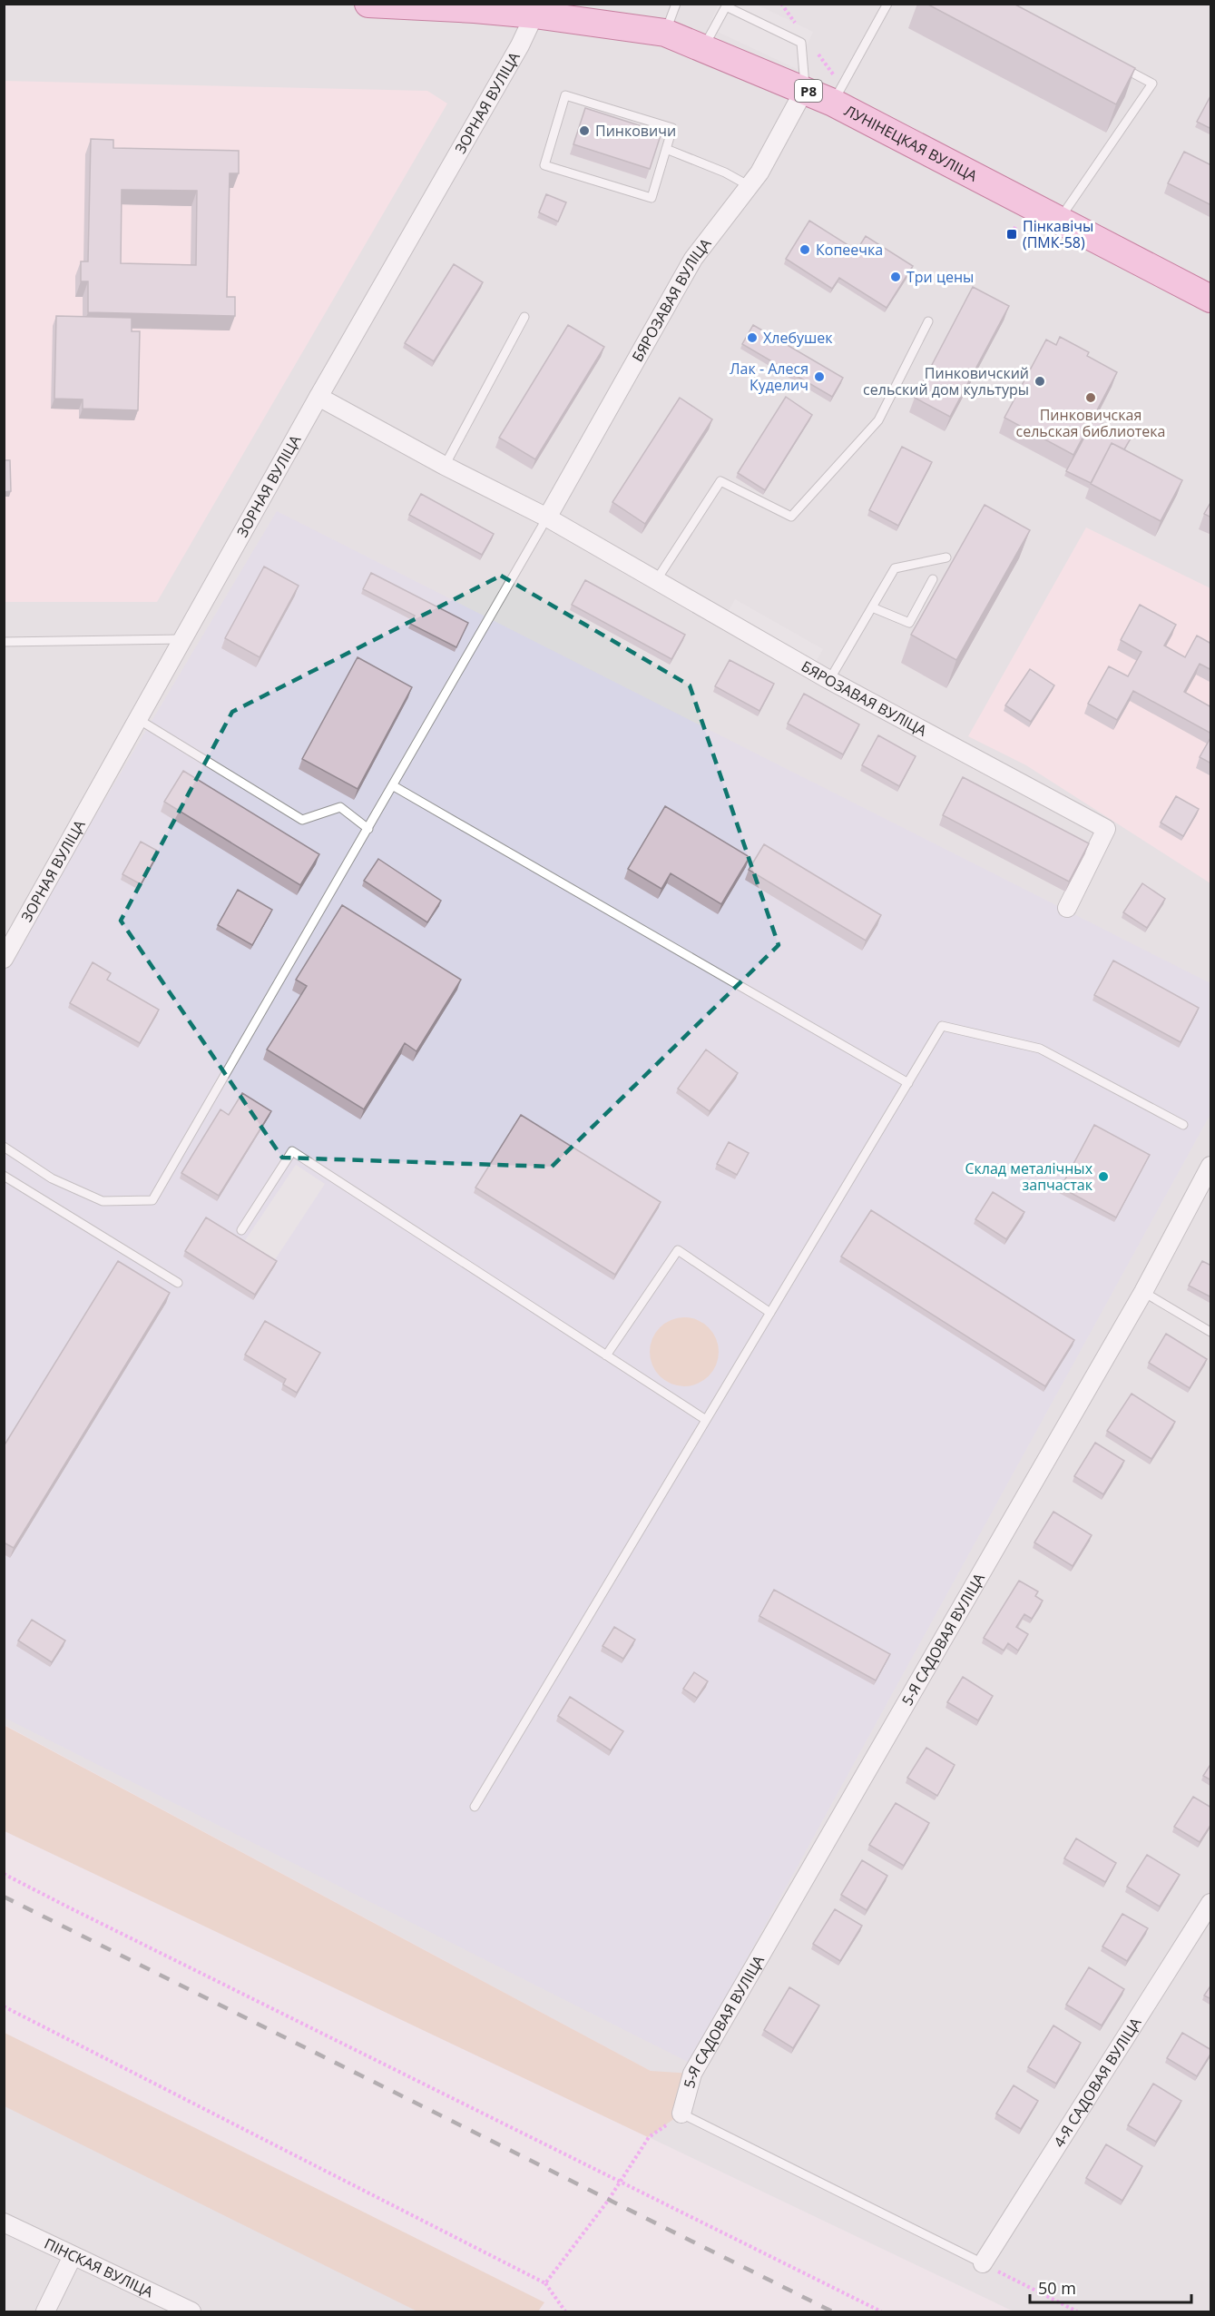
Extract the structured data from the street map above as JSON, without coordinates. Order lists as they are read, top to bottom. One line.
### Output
{"streets":{"main road":["Р8","ЛУНІНЕЦКАЯ ВУЛІЦА"],"street":["ЗОРНАЯ ВУЛІЦА","БЯРОЗАВАЯ ВУЛІЦА","5-Я САДОВАЯ ВУЛІЦА","4-Я САДОВАЯ ВУЛІЦА","ПІНСКАЯ ВУЛІЦА"]},"crossings":[["ЗОРНАЯ ВУЛІЦА","ЛУНІНЕЦКАЯ ВУЛІЦА"],["ЗОРНАЯ ВУЛІЦА","БЯРОЗАВАЯ ВУЛІЦА"],["ЛУНІНЕЦКАЯ ВУЛІЦА","БЯРОЗАВАЯ ВУЛІЦА"]],"places":{"other":["Пинковичи","Копеечка","Три цены","Хлебушек","Лак - Алеся Куделич","Пинковичский сельский дом культуры","Пинковичская сельская библиотека","Склад металічных запчастак"],"transit":["Пінкавічы (ПМК-58)"]},"scale_bar":"50 m"}
